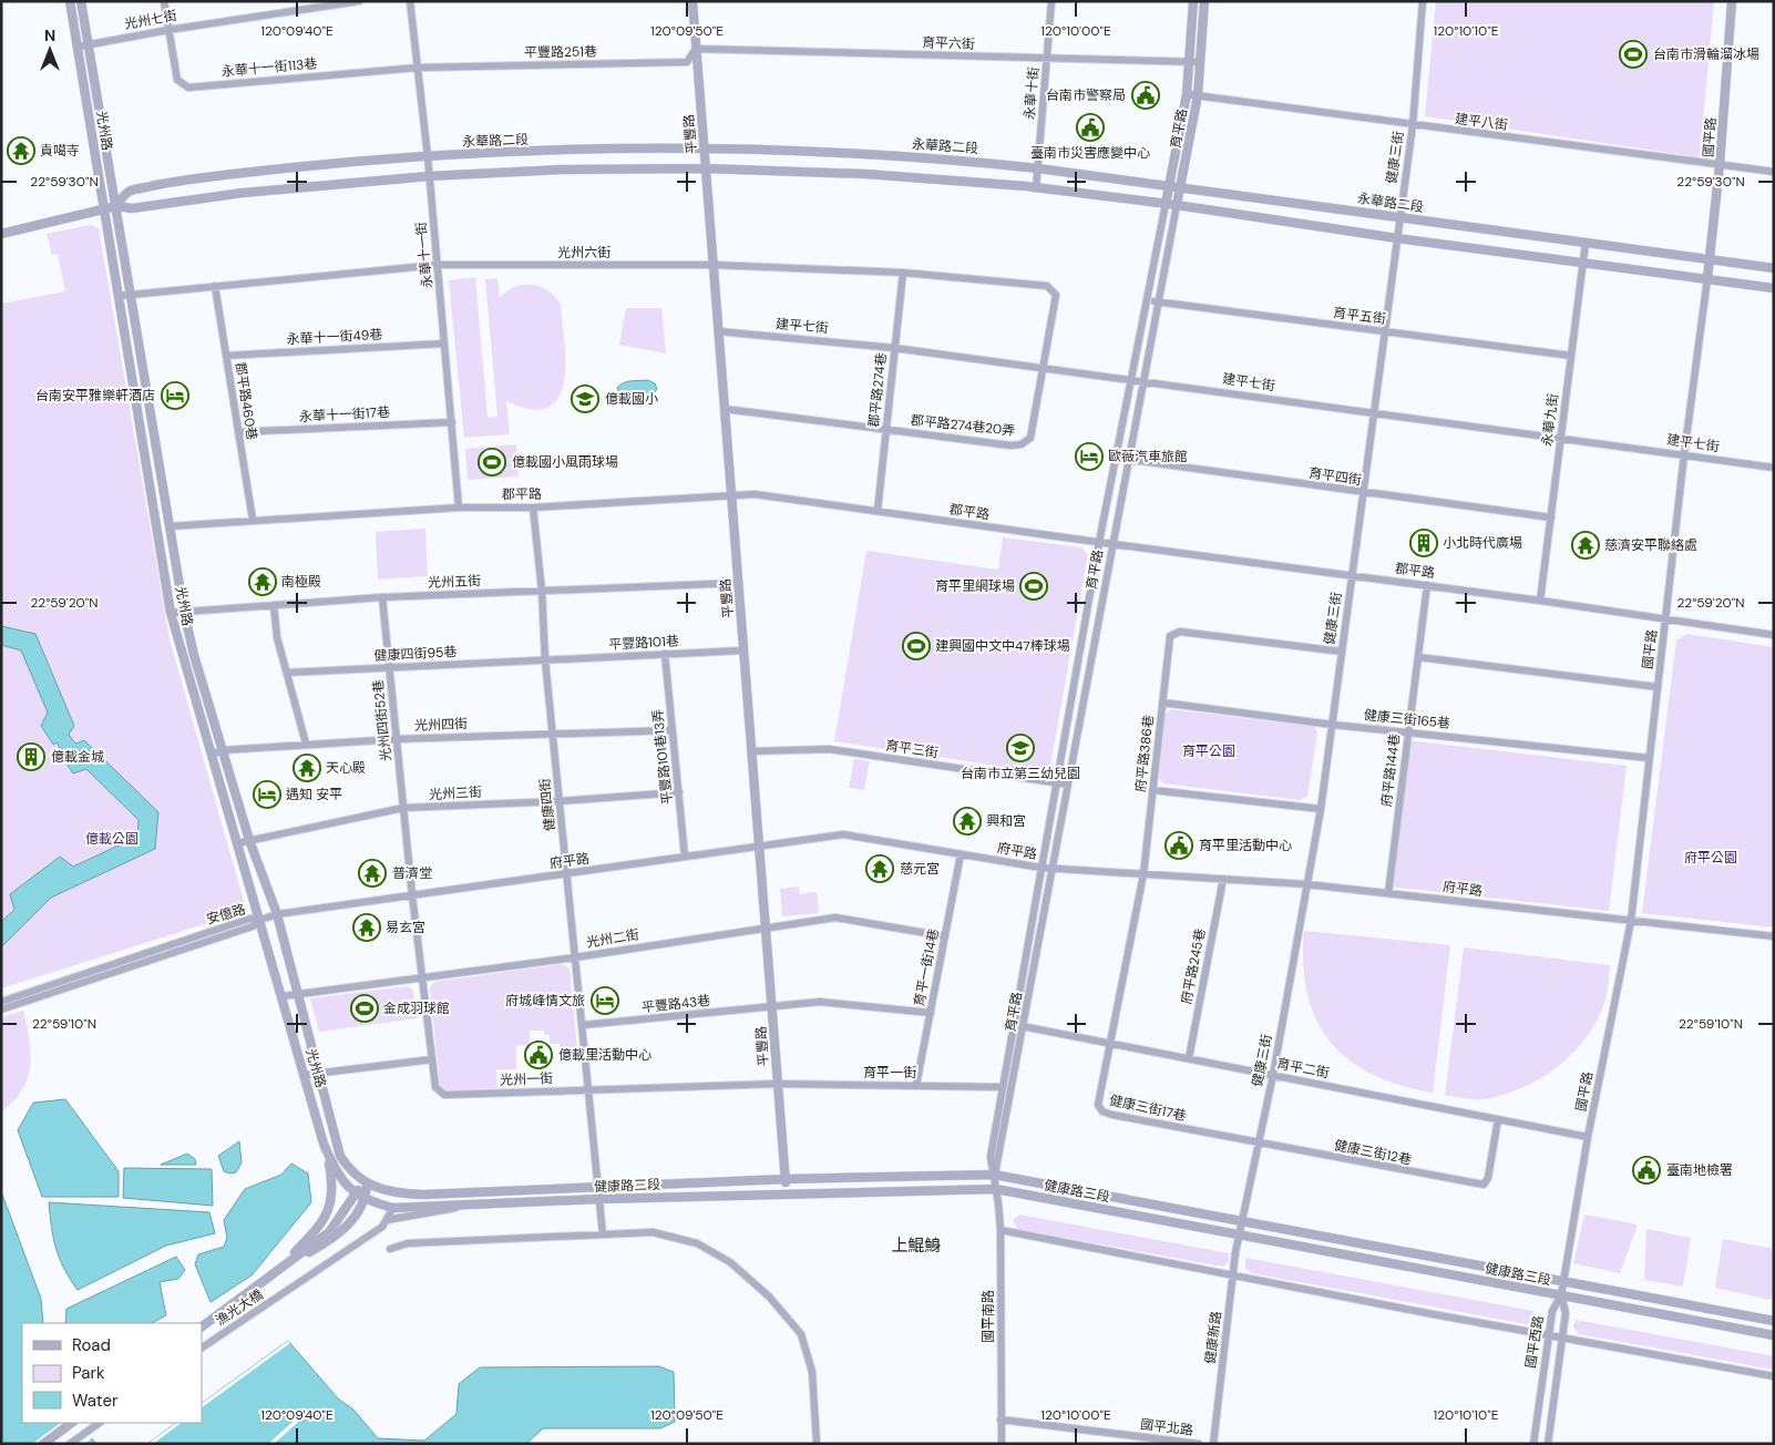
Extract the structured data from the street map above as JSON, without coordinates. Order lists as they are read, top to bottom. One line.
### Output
{"streets":{"street":["光州七街","育平六街","平豐路251巷","永華十一街113巷","永華十街","建平八街","育平路","光州路","平豐路","國平路","永華路二段","健康三街","光州六街","永華十一街","育平五街","建平七街","永華十一街49巷","郡平路274巷","郡平路460巷","永華十一街17巷","永華九街","郡平路274巷20弄","育平四街","郡平路","光州五街","平豐路101巷","健康四街95巷","健康三街165巷","光州四街52巷","光州四街","育平三街","府平路386巷","平豐路101巷13弄","府平路144巷","光州三街","健康四街","府平路","安億路","光州二街","府平路245巷","育平一街14巷","平豐路43巷","育平二街","育平一街","光州一街","健康三街17巷","健康三街12巷","健康路三段","漁光大橋","國平南路","健康新路","國平西路","國平北路"]},"crossings":[["光州七街","永華十一街113巷"],["光州七街","光州路"],["育平六街","平豐路251巷"],["育平六街","永華十街"],["育平六街","育平路"],["育平六街","平豐路"],["平豐路251巷","永華十一街113巷"],["平豐路251巷","平豐路"],["平豐路251巷","永華十一街"],["永華十一街113巷","永華十一街"],["永華十街","永華路二段"],["建平八街","育平路"],["建平八街","國平路"],["建平八街","健康三街"],["育平路","永華路二段"],["育平路","育平五街"],["育平路","建平七街"],["育平路","育平四街"],["育平路","郡平路"],["育平路","育平三街"],["育平路","府平路"],["育平路","育平二街"],["育平路","育平一街"],["育平路","健康路三段"],["育平路","國平南路"],["光州路","永華路二段"],["光州路","光州六街"],["光州路","郡平路"],["光州路","光州五街"],["光州路","光州四街"],["光州路","光州三街"],["光州路","府平路"],["光州路","安億路"],["光州路","光州二街"],["光州路","健康路三段"],["平豐路","永華路二段"],["平豐路","光州六街"],["平豐路","建平七街"],["平豐路","郡平路274巷20弄"],["平豐路","郡平路"],["平豐路","光州五街"],["平豐路","平豐路101巷"],["平豐路","育平三街"],["平豐路","府平路"],["平豐路","光州二街"],["平豐路","平豐路43巷"],["平豐路","育平一街"],["平豐路","光州一街"],["平豐路","健康路三段"],["國平路","永華路二段"],["國平路","建平七街"],["國平路","郡平路"],["國平路","健康三街165巷"],["國平路","府平路"],["國平路","育平二街"],["國平路","健康路三段"],["國平路","國平西路"],["永華路二段","健康三街"],["永華路二段","永華十一街"],["永華路二段","永華九街"],["健康三街","育平五街"],["健康三街","建平七街"],["健康三街","育平四街"],["健康三街","郡平路"],["健康三街","健康三街165巷"],["健康三街","府平路386巷"],["健康三街","府平路"],["健康三街","育平二街"],["健康三街","健康三街17巷"],["健康三街","健康三街12巷"],["健康三街","健康路三段"],["健康三街","健康新路"],["光州六街","永華十一街"],["光州六街","郡平路274巷"],["光州六街","郡平路460巷"],["光州六街","郡平路274巷20弄"],["永華十一街","永華十一街49巷"],["永華十一街","永華十一街17巷"],["永華十一街","郡平路"],["育平五街","永華九街"],["建平七街","郡平路274巷"],["建平七街","永華九街"],["建平七街","郡平路274巷20弄"],["永華十一街49巷","郡平路460巷"],["郡平路274巷","郡平路274巷20弄"],["郡平路274巷","郡平路"],["郡平路460巷","永華十一街17巷"],["郡平路460巷","郡平路"],["永華九街","育平四街"],["永華九街","郡平路"],["郡平路","府平路144巷"],["郡平路","健康四街"],["光州五街","光州四街52巷"],["光州五街","健康四街"],["平豐路101巷","健康四街95巷"],["平豐路101巷","平豐路101巷13弄"],["平豐路101巷","健康四街"],["健康四街95巷","光州四街52巷"],["健康四街95巷","健康四街"],["健康三街165巷","府平路386巷"],["健康三街165巷","府平路144巷"],["光州四街52巷","光州四街"],["光州四街52巷","光州三街"],["光州四街52巷","府平路"],["光州四街52巷","光州一街"],["光州四街","平豐路101巷13弄"],["光州四街","健康四街"],["府平路386巷","府平路"],["府平路386巷","育平二街"],["府平路386巷","健康三街17巷"],["平豐路101巷13弄","光州三街"],["平豐路101巷13弄","府平路"],["府平路144巷","府平路"],["光州三街","健康四街"],["健康四街","府平路"],["健康四街","光州二街"],["健康四街","平豐路43巷"],["健康四街","光州一街"],["健康四街","健康路三段"],["府平路","安億路"],["府平路","府平路245巷"],["府平路","育平一街14巷"],["府平路","光州一街"],["光州二街","育平一街14巷"],["光州二街","光州一街"],["府平路245巷","育平二街"],["育平一街14巷","平豐路43巷"],["育平一街14巷","育平一街"],["育平二街","健康三街17巷"],["育平二街","健康三街12巷"],["育平一街","光州一街"],["健康三街17巷","健康三街12巷"],["健康路三段","國平南路"],["健康路三段","健康新路"],["健康路三段","國平西路"],["國平南路","國平北路"]],"districts":["上鯤鯓"],"parks":["育平公園","億載公園","府平公園"],"places":{"sports":["台南市滑輪溜冰場","億載國小風雨球場","育平里網球場","建興國中文中47棒球場","金成羽球館"],"public building":["台南市警察局","臺南市災害應變中心","育平里活動中心","億載里活動中心","臺南地檢署"],"temple":["貢噶寺","慈濟安平聯絡處","南極殿","天心殿","興和宮","慈元宮","普濟堂","易玄宮"],"hotel":["台南安平雅樂軒酒店","歐薇汽車旅館","遇知 安平","府城峰情文旅"],"school or university":["億載國小","台南市立第三幼兒園"],"building":["小北時代廣場","億載金城"]},"legend":["Road","Park","Water"],"north":"top","coordinates":["120°09'40\"E","120°09'50\"E","120°10'00\"E","120°10'10\"E","22°59'30\"N","22°59'20\"N","22°59'10\"N"]}
